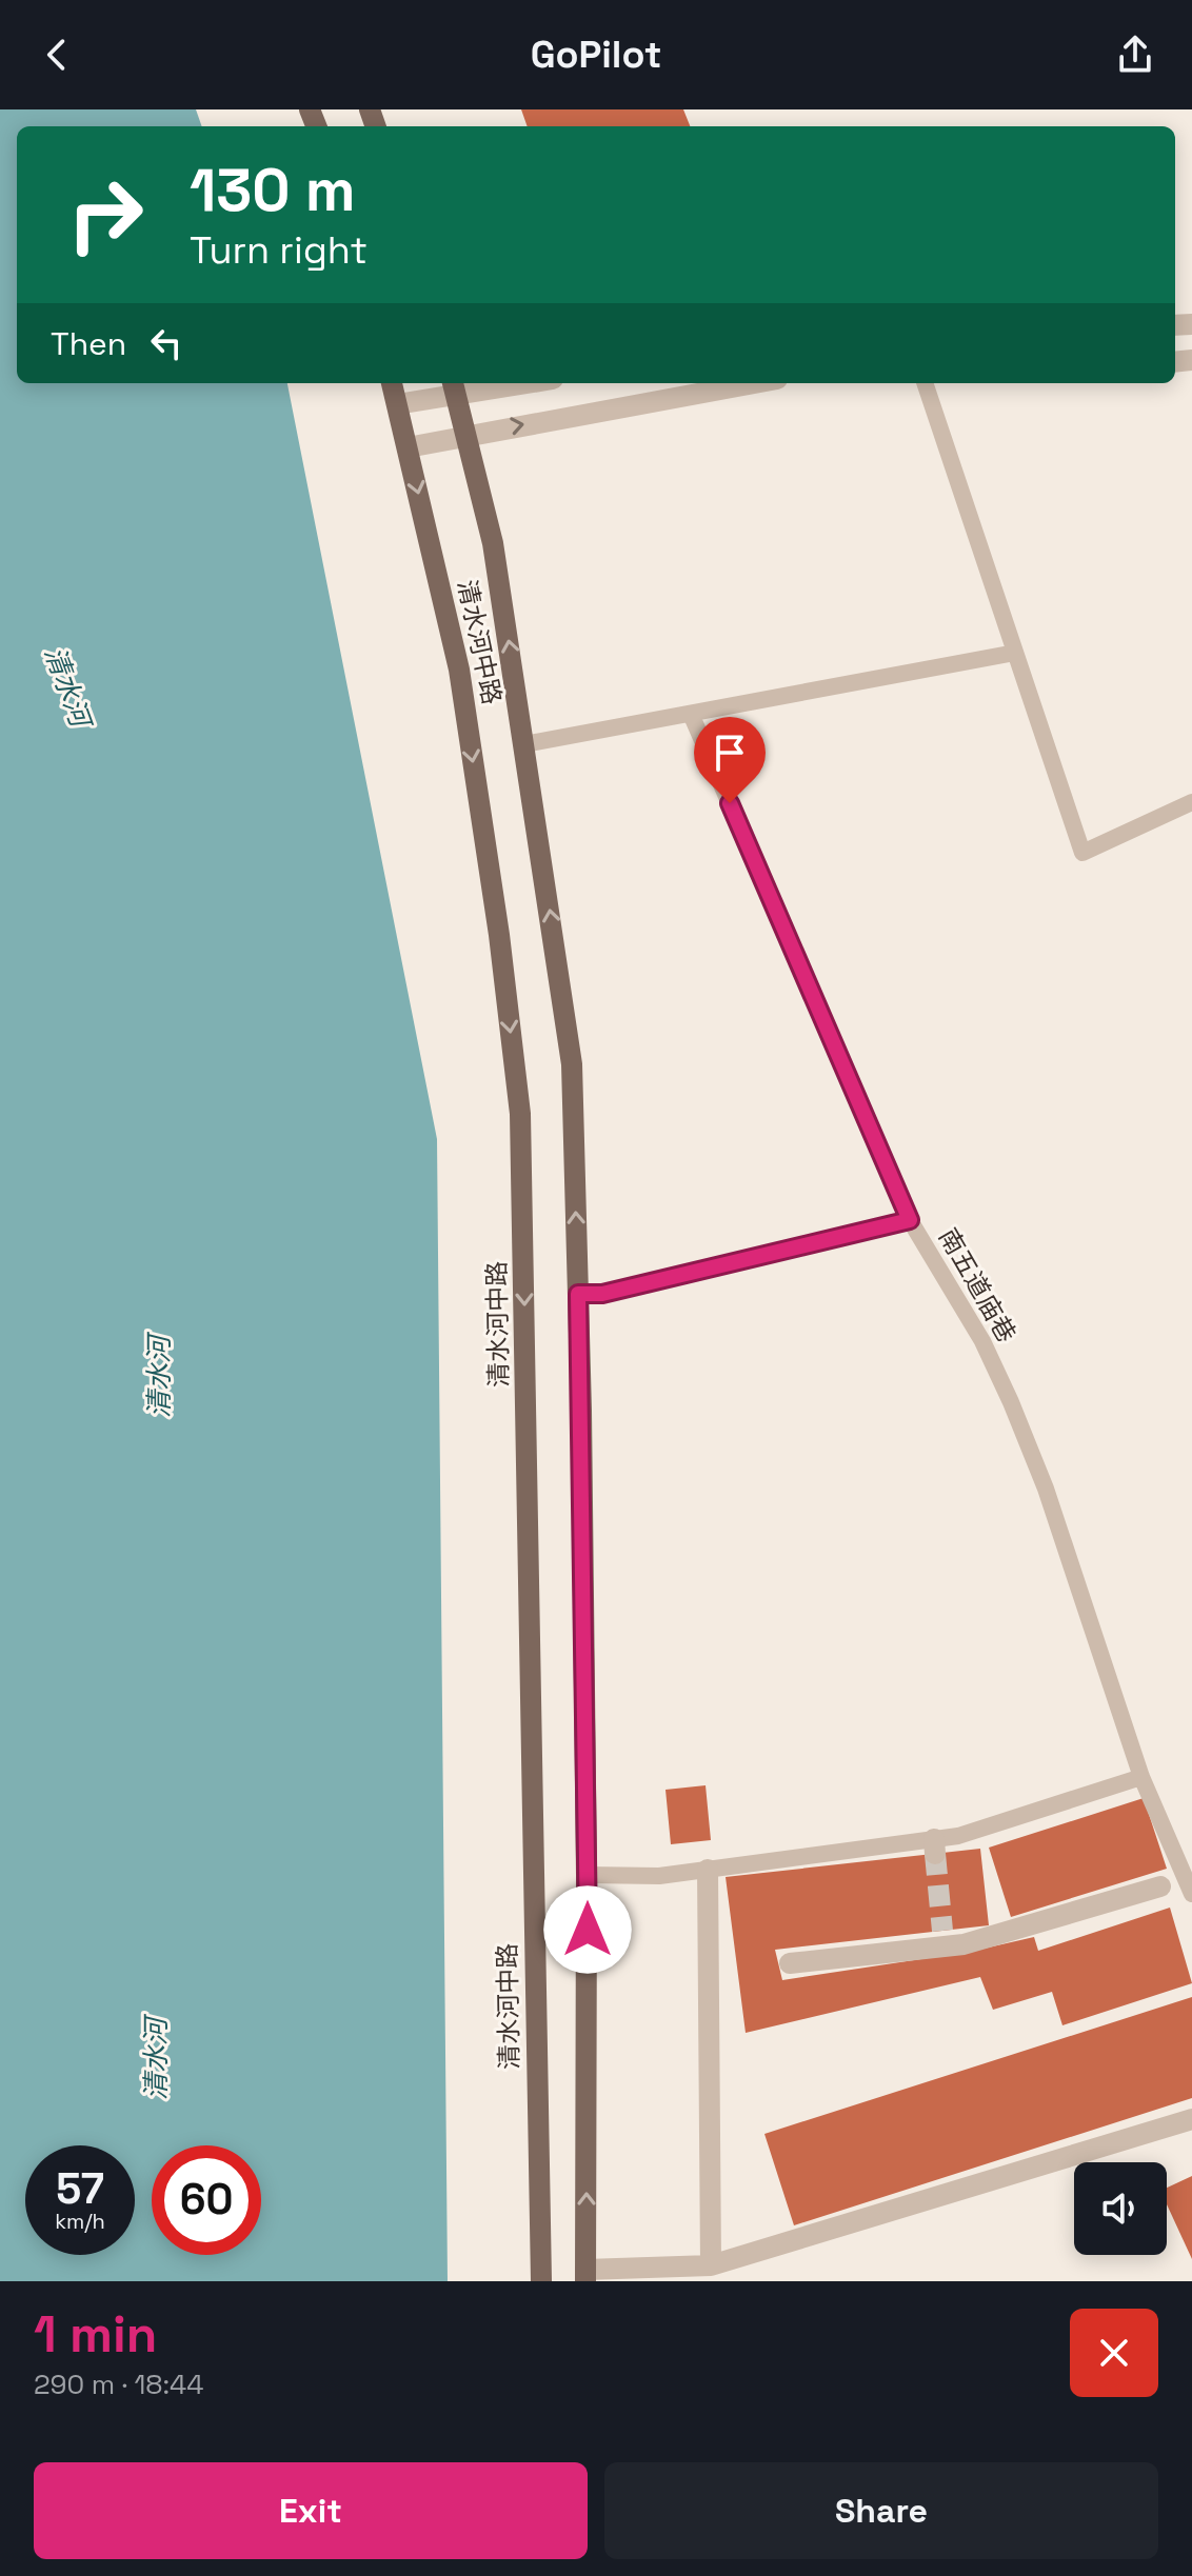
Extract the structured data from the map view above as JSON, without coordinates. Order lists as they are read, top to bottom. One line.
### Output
{"streets":{"main road":["清水河中路"],"lane":["南五道庙巷"]},"water":["清水河"],"page":{"header":"GoPilot","turn":["130 m","Turn right"],"then":"Then","speed":"57 km/h","limit":"60","heading":["1 min","290 m · 18:44"],"buttons":["Exit","Share"]}}
